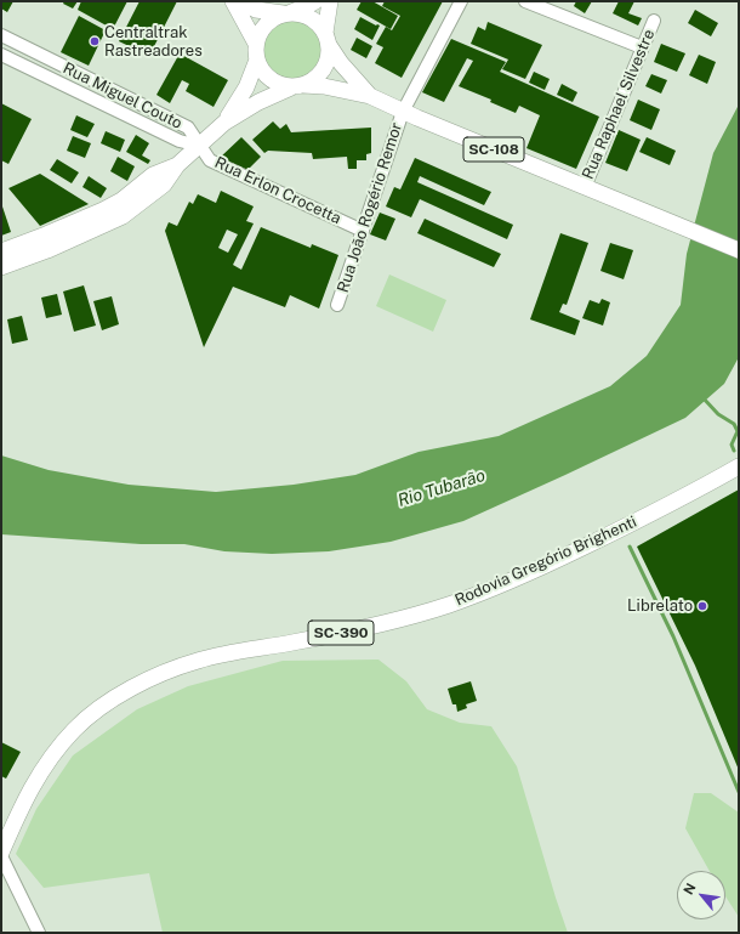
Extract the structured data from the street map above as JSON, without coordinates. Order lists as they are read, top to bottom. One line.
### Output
{"streets":{"main road":["SC-108","Rodovia Gregório Brighenti","SC-390"],"street":["Rua Miguel Couto","Rua Raphael Silvestre","Rua Erlon Crocetta","Rua João Rogério Remor"]},"crossings":[["Rua Miguel Couto","Rua Erlon Crocetta"],["Rua Raphael Silvestre","SC-108"],["SC-108","Rua João Rogério Remor"],["Rua Erlon Crocetta","Rua João Rogério Remor"]],"water":["Rio Tubarão"],"places":["Centraltrak Rastreadores","Librelato"],"north":"top left"}
